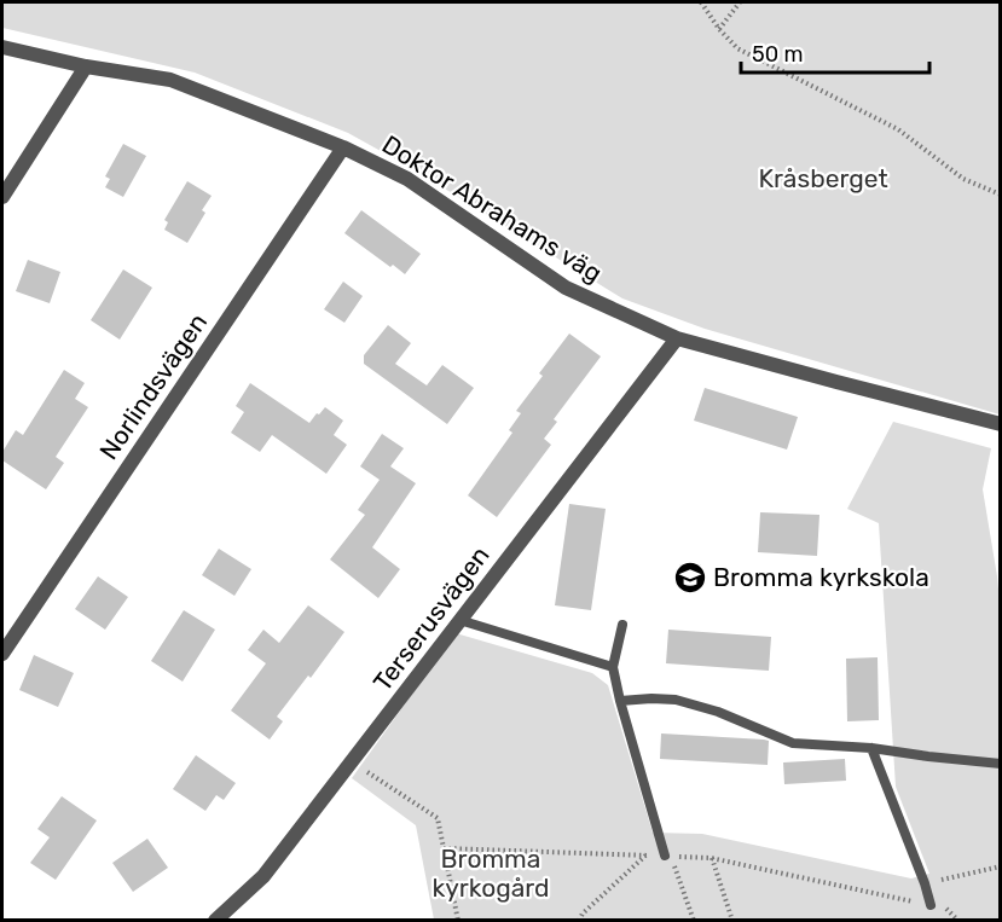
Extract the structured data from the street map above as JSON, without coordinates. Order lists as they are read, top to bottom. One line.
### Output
{"streets":{"street":["Doktor Abrahams väg","Norlindsvägen","Terserusvägen"]},"crossings":[["Doktor Abrahams väg","Norlindsvägen"],["Doktor Abrahams väg","Terserusvägen"]],"parks":["Kråsberget","Bromma kyrkogård"],"places":{"school or university":["Bromma kyrkskola"]},"scale_bar":"50 m"}
